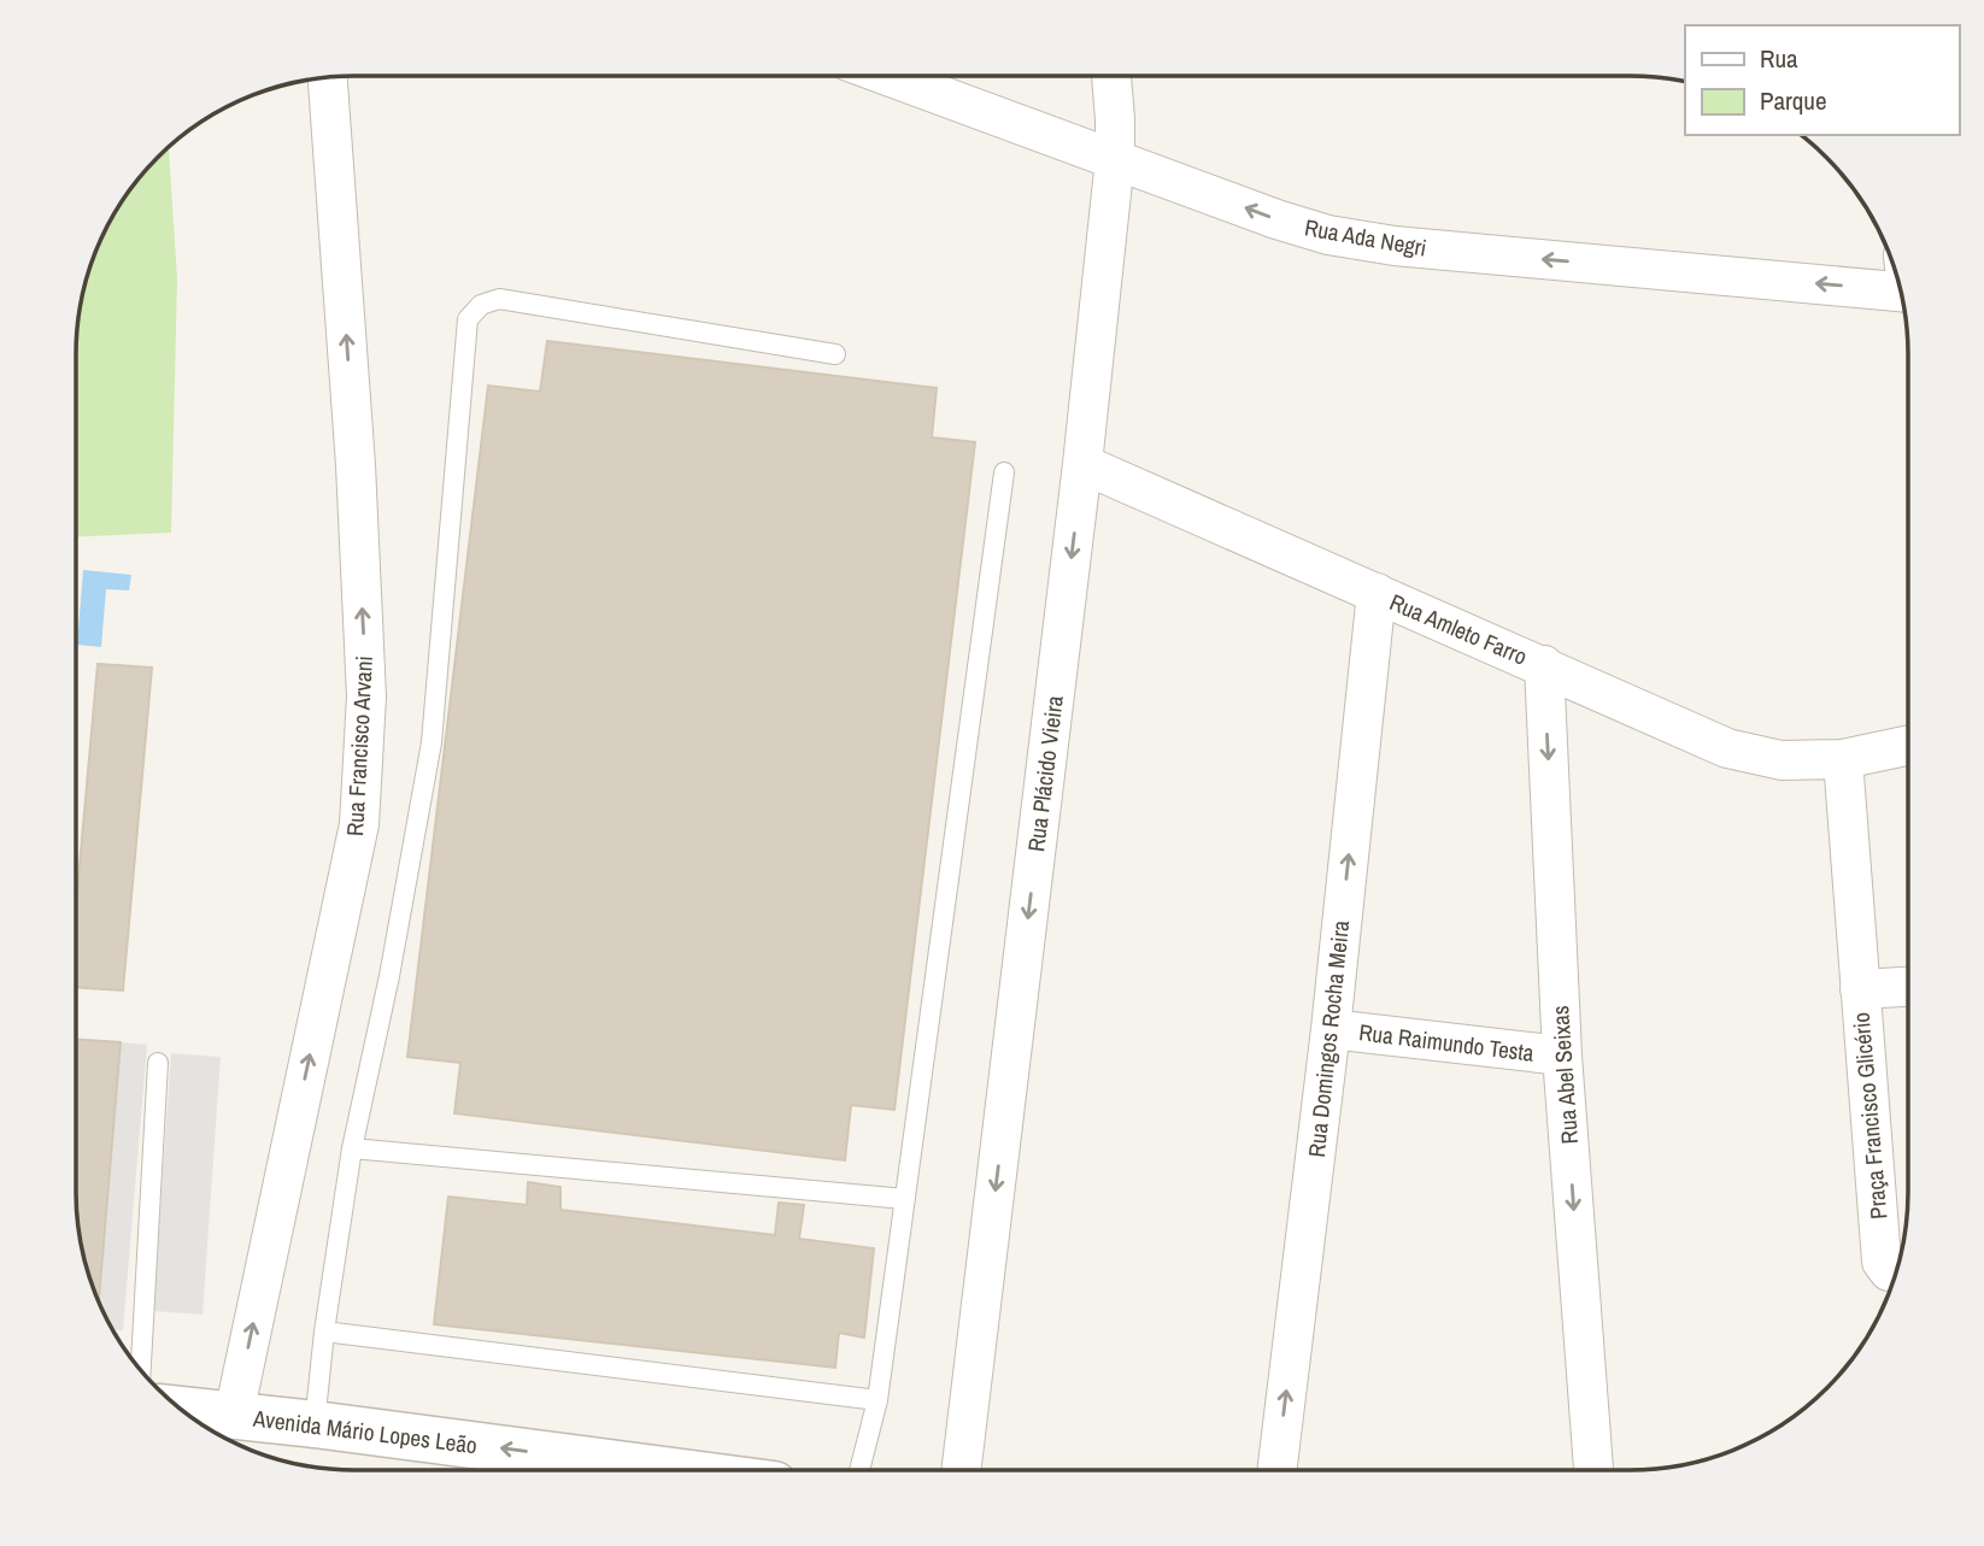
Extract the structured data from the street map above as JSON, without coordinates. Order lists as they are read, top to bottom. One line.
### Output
{"streets":{"street":["Rua Ada Negri","Rua Amleto Farro","Rua Francisco Arvani","Rua Plácido Vieira","Rua Domingos Rocha Meira","Rua Raimundo Testa","Rua Abel Seixas","Praça Francisco Glicério","Avenida Mário Lopes Leão"]},"crossings":[["Rua Ada Negri","Rua Plácido Vieira"],["Rua Amleto Farro","Rua Plácido Vieira"],["Rua Amleto Farro","Rua Domingos Rocha Meira"],["Rua Amleto Farro","Rua Abel Seixas"],["Rua Amleto Farro","Praça Francisco Glicério"],["Rua Francisco Arvani","Avenida Mário Lopes Leão"],["Rua Domingos Rocha Meira","Rua Raimundo Testa"],["Rua Raimundo Testa","Rua Abel Seixas"]],"one_way":["Rua Ada Negri","Rua Francisco Arvani","Rua Plácido Vieira","Rua Domingos Rocha Meira","Rua Abel Seixas","Avenida Mário Lopes Leão"],"legend":["Rua","Parque"]}
